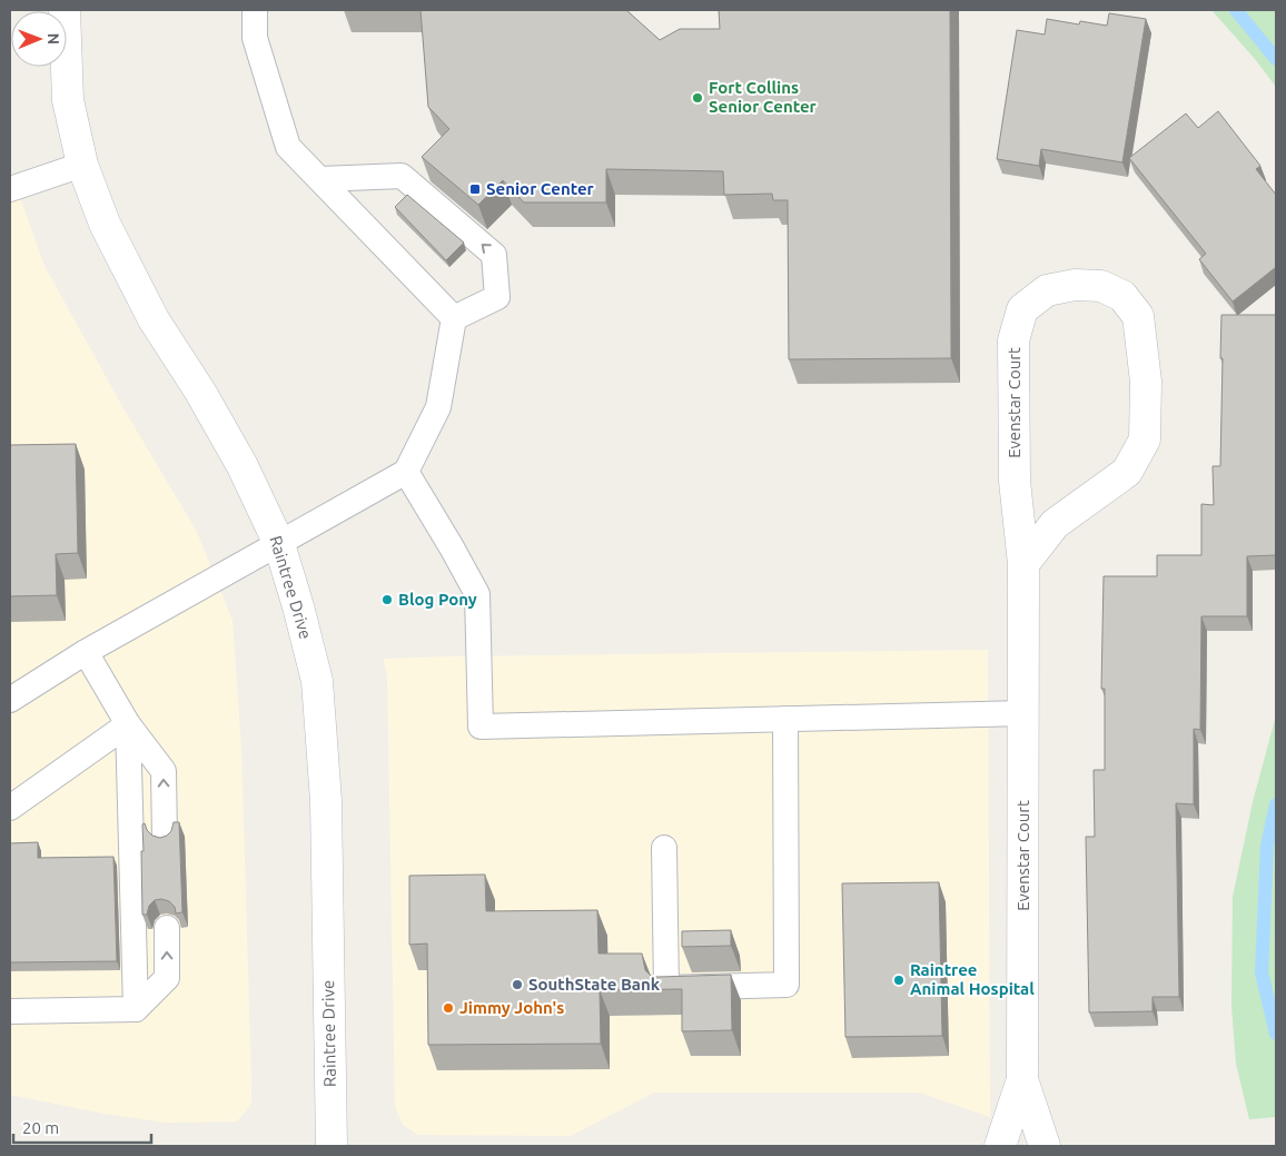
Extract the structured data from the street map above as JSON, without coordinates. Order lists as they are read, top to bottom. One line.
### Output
{"streets":{"street":["Evenstar Court","Raintree Drive"]},"places":{"other":["Fort Collins Senior Center","Blog Pony","Raintree Animal Hospital","SouthState Bank","Jimmy John's"],"transit":["Senior Center"]},"scale_bar":"20 m","north":"right"}
